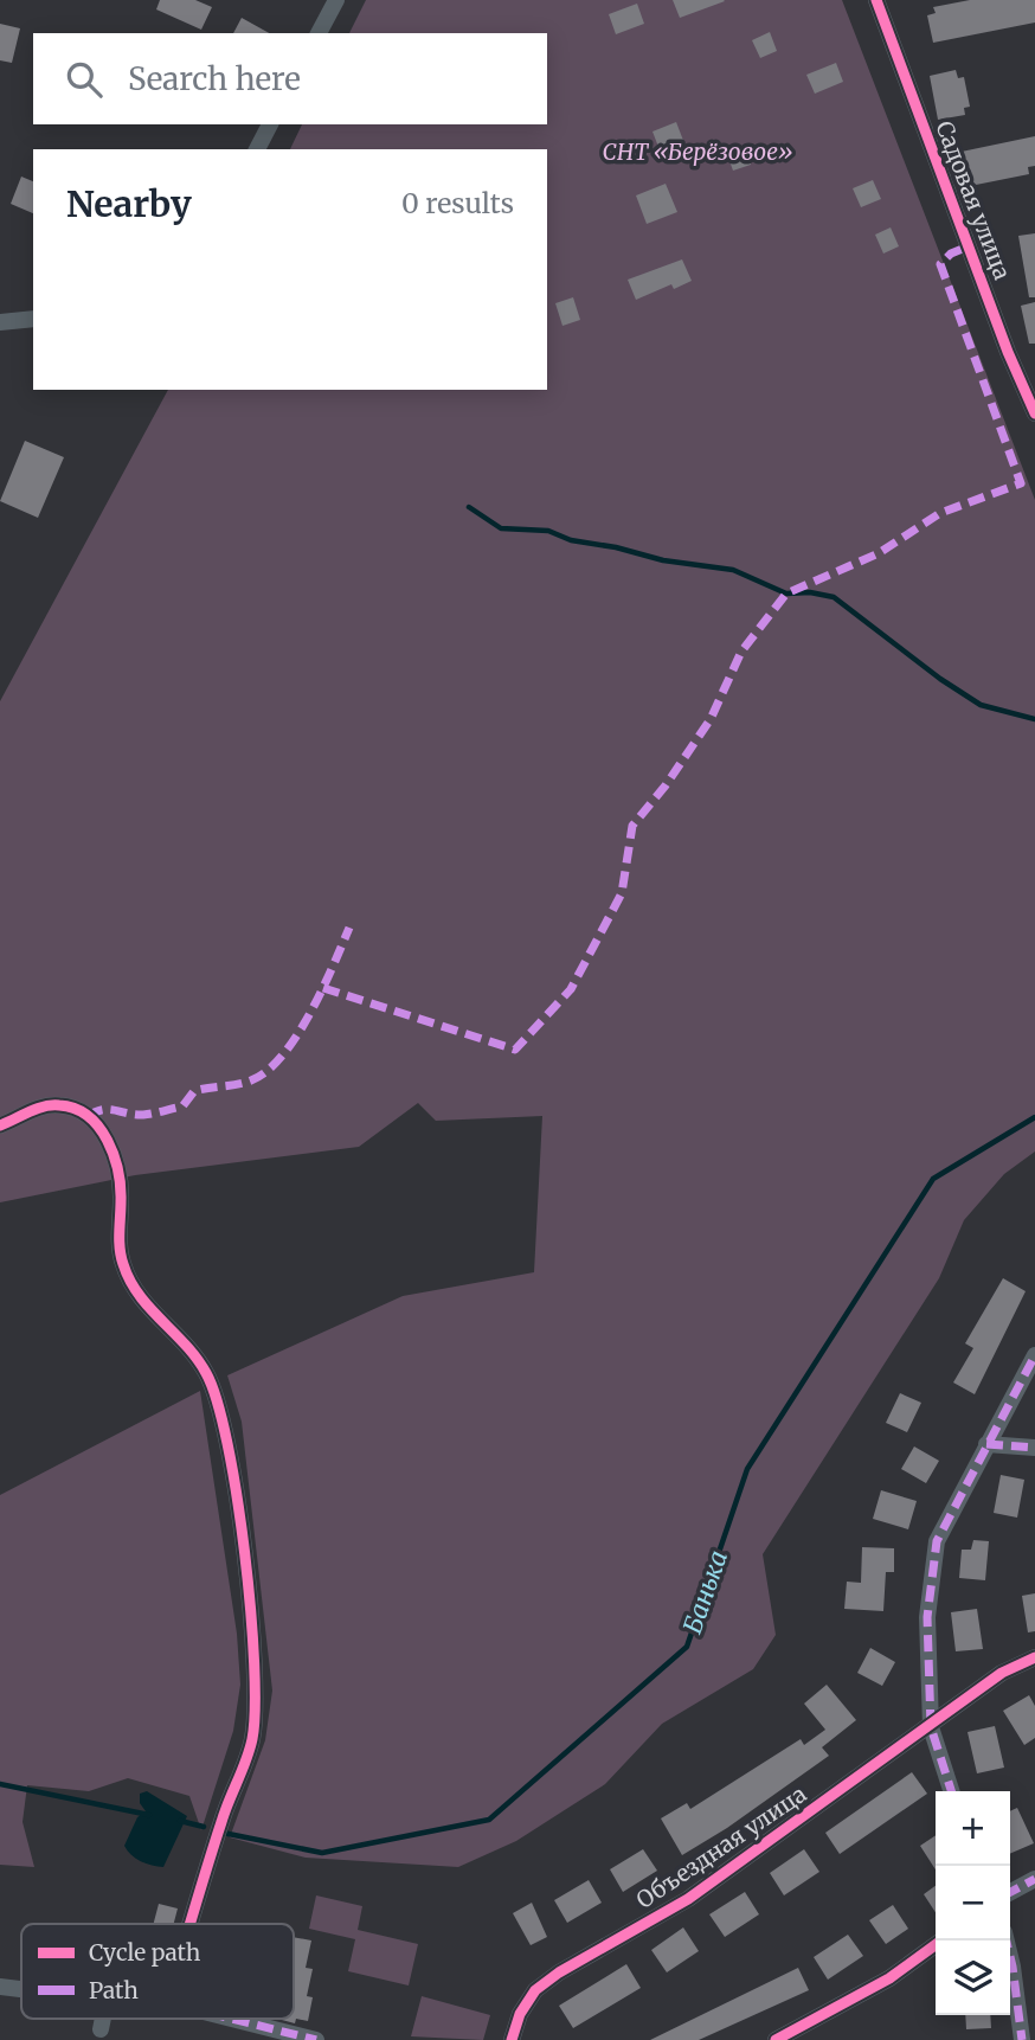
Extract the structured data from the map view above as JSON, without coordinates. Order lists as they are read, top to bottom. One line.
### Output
{"streets":{"street":["Садовая улица","Объездная улица"]},"water":["Банька"],"parks":["СНТ «Берёзовое»"],"legend":["Cycle path","Path"],"page":{"search":"Search here","heading":["Nearby","0 results"],"map_buttons":["+","−"]}}
